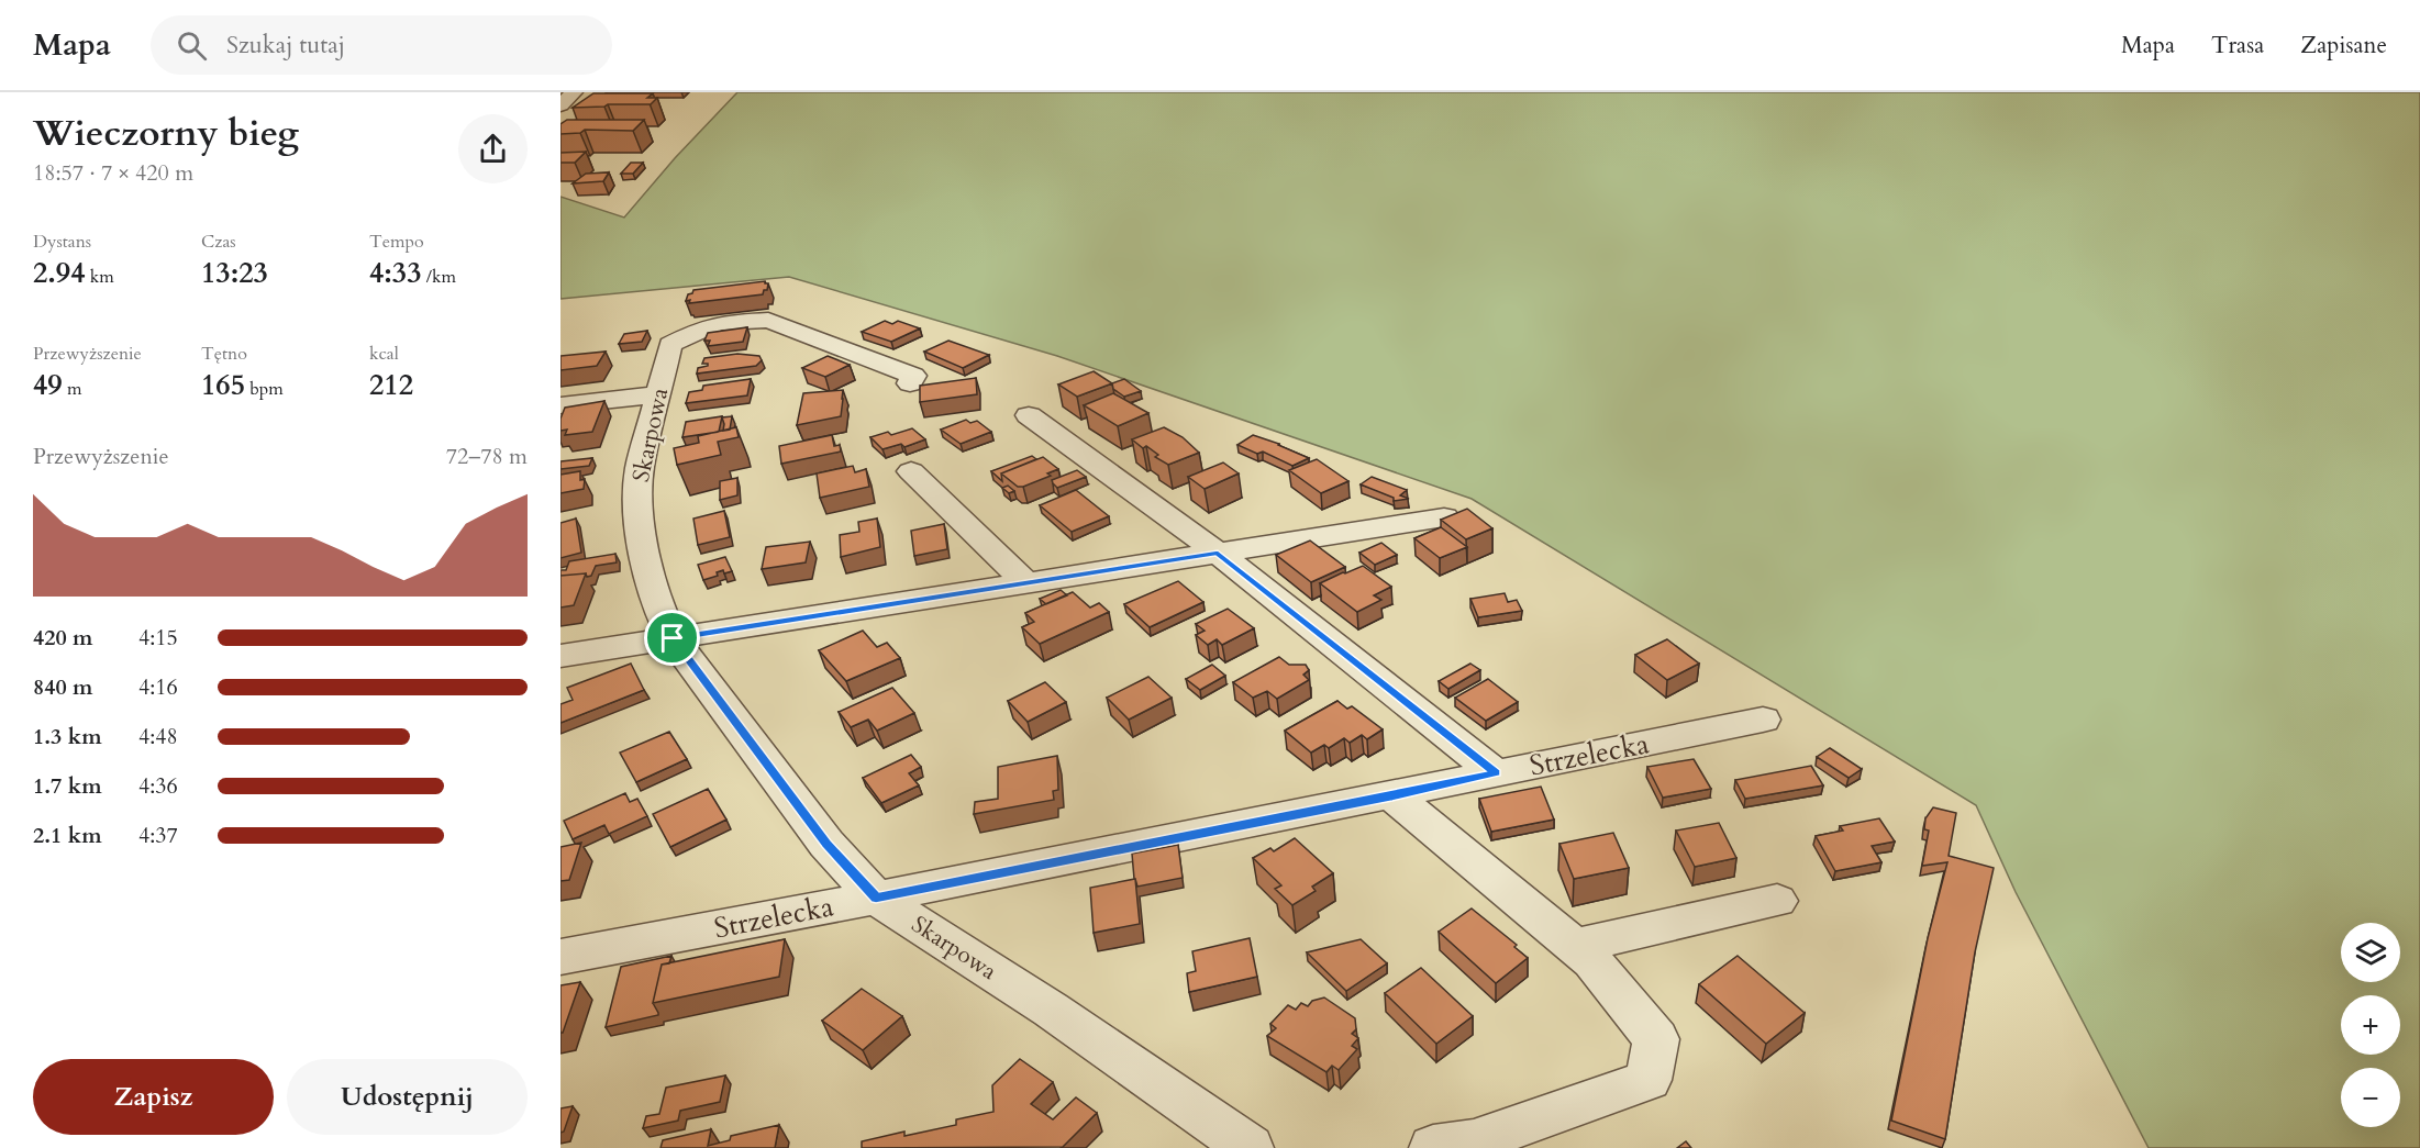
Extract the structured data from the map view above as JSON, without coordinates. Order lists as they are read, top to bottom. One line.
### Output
{"streets":{"street":["Skarpowa","Strzelecka"]},"crossings":[["Skarpowa","Strzelecka"]],"page":{"header":"Mapa","search":"Szukaj tutaj","nav":["Mapa","Trasa","Zapisane"],"heading":["Wieczorny bieg","18:57 · 7 × 420 m"],"stats":[["Dystans","2.94 km"],["Czas","13:23"],["Tempo","4:33 /km"],["Przewyższenie","49 m"],["Tętno","165 bpm"],["kcal","212"]],"chart":["Przewyższenie","72–78 m"],"list":[{"name":"420 m","note":"4:15"},{"name":"840 m","note":"4:16"},{"name":"1.3 km","note":"4:48"},{"name":"1.7 km","note":"4:36"},{"name":"2.1 km","note":"4:37"}],"map_buttons":["+","−"],"buttons":["Zapisz","Udostępnij"]}}
